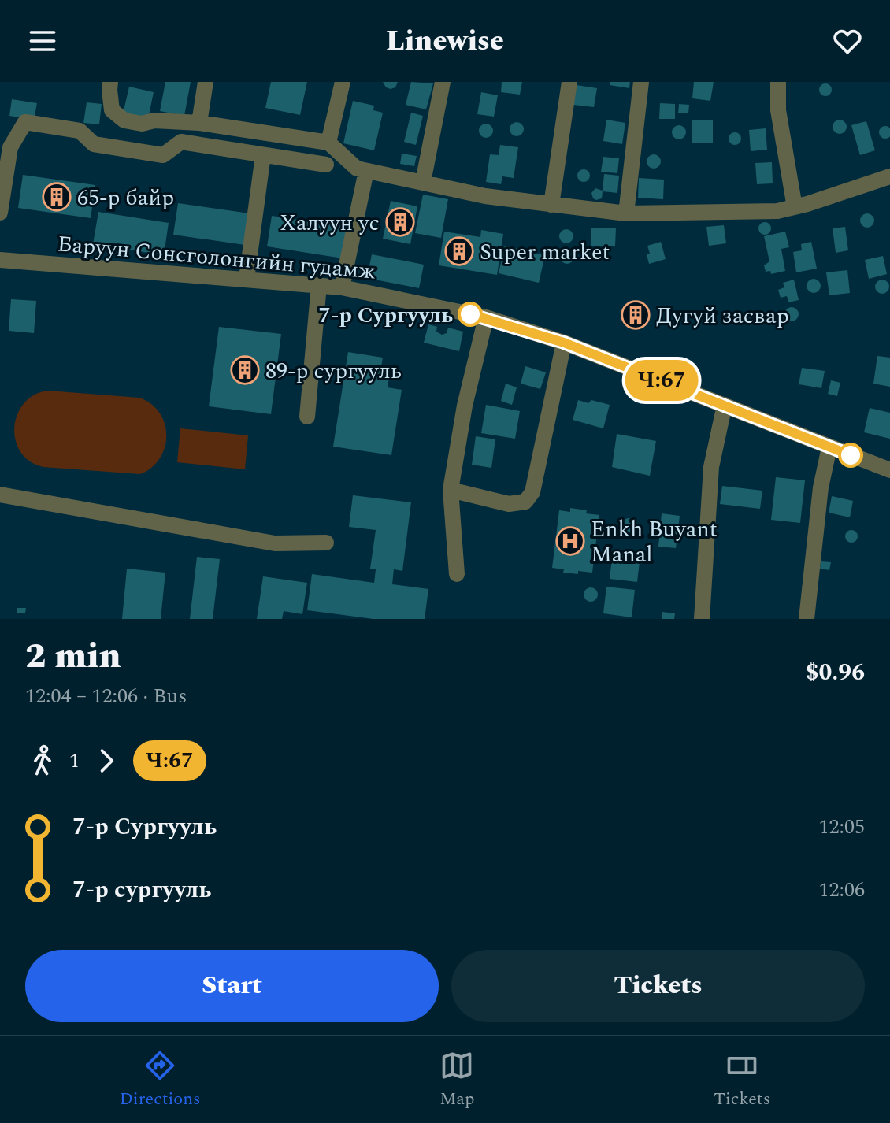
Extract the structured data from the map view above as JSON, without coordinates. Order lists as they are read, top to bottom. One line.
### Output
{"streets":{"street":["Баруун Сонсголонгийн гудамж"]},"places":{"building":["65-р байр","Халуун ус","Super market","Дугуй засвар","89-р сургууль"],"other":["7-р Сургууль"],"hospital":["Enkh Buyant Manal"]},"lines":["bus line Ч:67"],"page":{"header":"Linewise","on_map":"Ч:67","heading":["2 min","12:04 – 12:06 · Bus","$0.96"],"legs":["1","Ч:67"],"list":[{"name":"7-р Сургууль","value":"12:05"},{"name":"7-р сургууль","value":"12:06"}],"buttons":["Start","Tickets"],"tabs":["Directions","Map","Tickets"]}}
